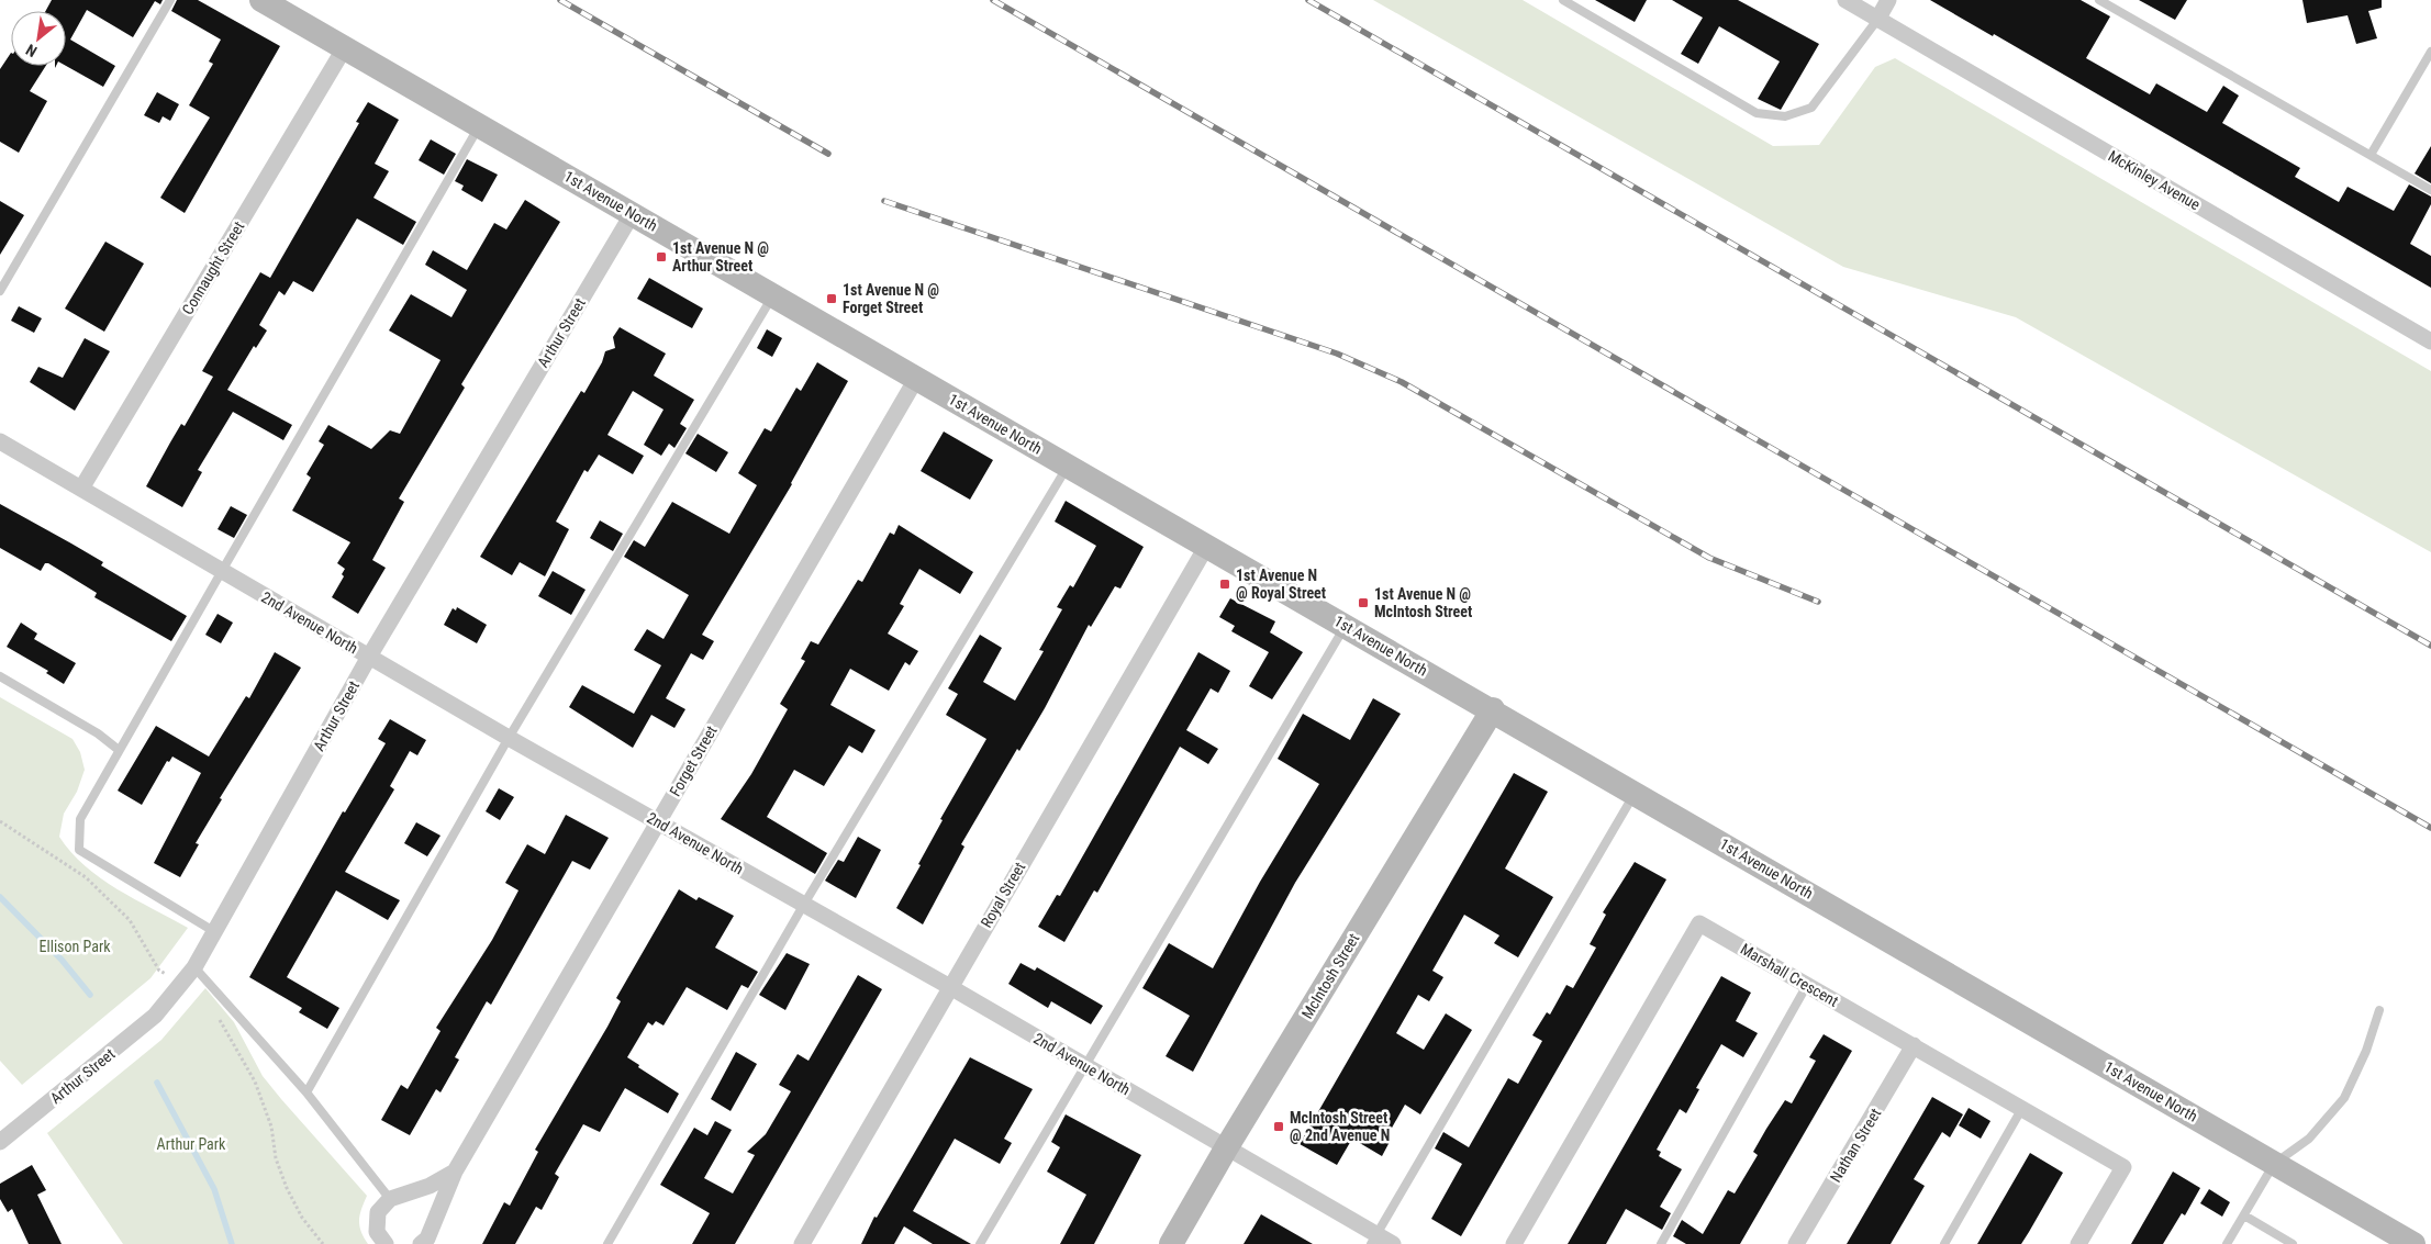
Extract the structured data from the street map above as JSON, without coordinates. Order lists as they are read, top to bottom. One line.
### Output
{"streets":{"main road":["1st Avenue North","McIntosh Street"],"street":["McKinley Avenue","Connaught Street","Arthur Street","2nd Avenue North","Forget Street","Royal Street","Marshall Crescent","Nathan Street"]},"crossings":[["1st Avenue North","Connaught Street"],["1st Avenue North","Arthur Street"],["1st Avenue North","Forget Street"],["1st Avenue North","Royal Street"],["1st Avenue North","McIntosh Street"],["Connaught Street","2nd Avenue North"],["Arthur Street","2nd Avenue North"],["2nd Avenue North","Forget Street"],["2nd Avenue North","Royal Street"],["2nd Avenue North","McIntosh Street"],["Marshall Crescent","Nathan Street"]],"parks":["Ellison Park","Arthur Park"],"places":{"transit":["1st Avenue N @ Arthur Street","1st Avenue N @ Forget Street","1st Avenue N @ Royal Street","1st Avenue N @ McIntosh Street","McIntosh Street @ 2nd Avenue N"]},"north":"bottom left"}
